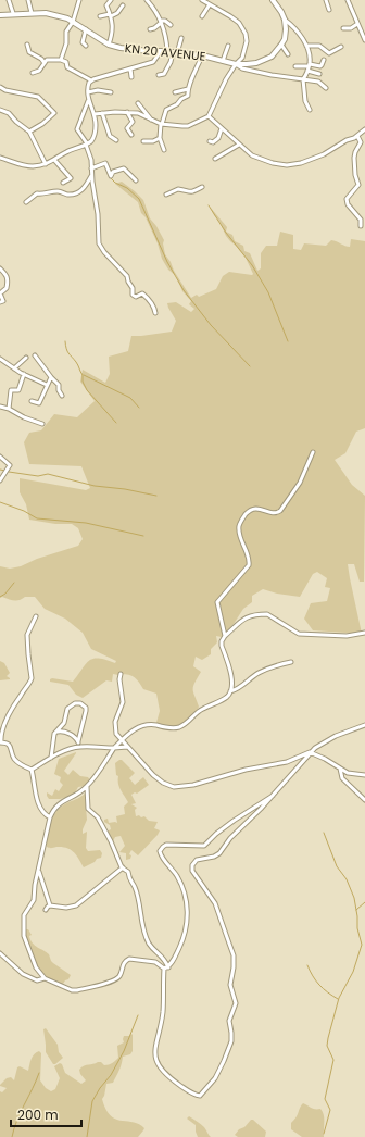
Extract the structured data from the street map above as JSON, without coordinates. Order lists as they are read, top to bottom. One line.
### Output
{"streets":{"main road":["KN 20 AVENUE"]},"scale_bar":"200 m"}
